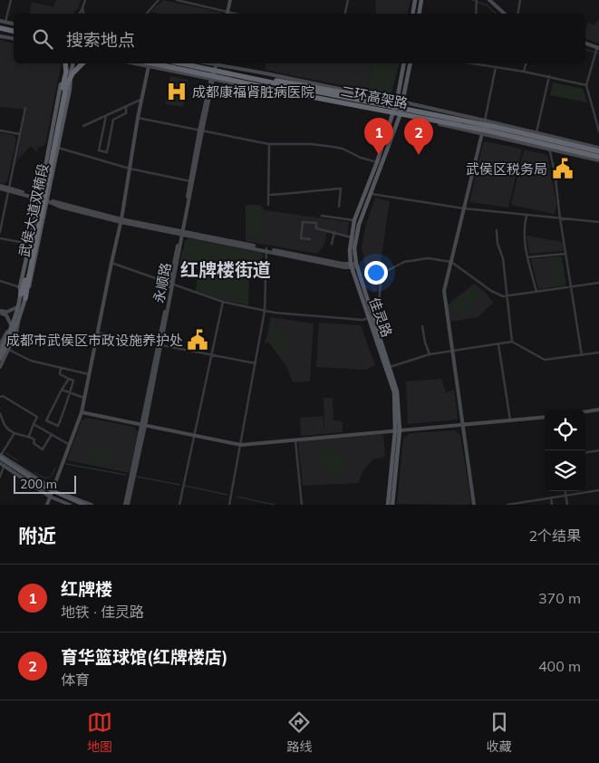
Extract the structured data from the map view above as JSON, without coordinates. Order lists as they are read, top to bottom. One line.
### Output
{"streets":{"highway":["二环高架路"],"main road":["武侯大道双楠段","永顺路","佳灵路"]},"districts":["红牌楼街道"],"places":{"hospital":["成都康福肾脏病医院"],"public building":["武侯区税务局","成都市武侯区市政设施养护处"]},"scale_bar":"200 m","page":{"search":"搜索地点","pins":["1","2"],"scale":"200 m","heading":["附近","2个结果"],"list":[{"mark":"1","name":"红牌楼","note":"地铁 · 佳灵路","value":"370 m"},{"mark":"2","name":"育华篮球馆(红牌楼店)","note":"体育","value":"400 m"}],"nav":["地图","路线","收藏"]}}
